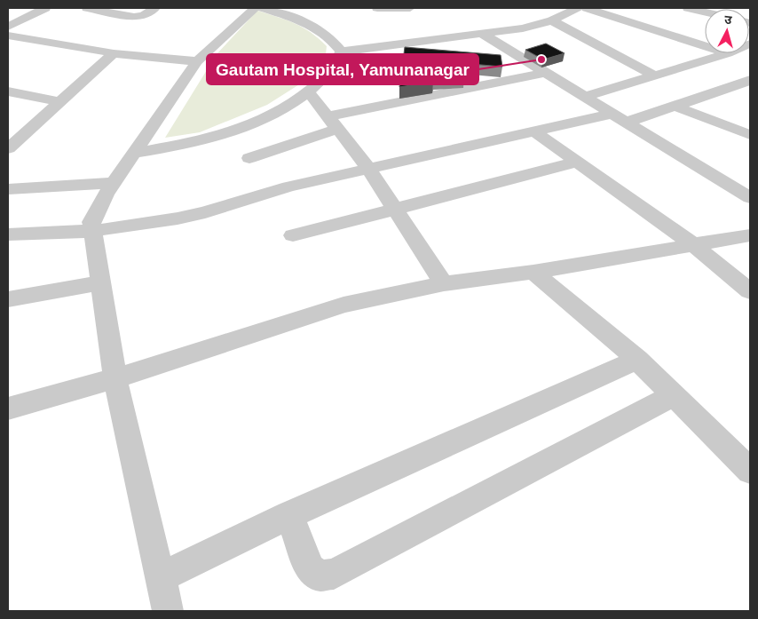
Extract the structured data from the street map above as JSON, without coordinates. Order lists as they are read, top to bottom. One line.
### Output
{"places":["Gautam Hospital, Yamunanagar"],"north":"top"}
